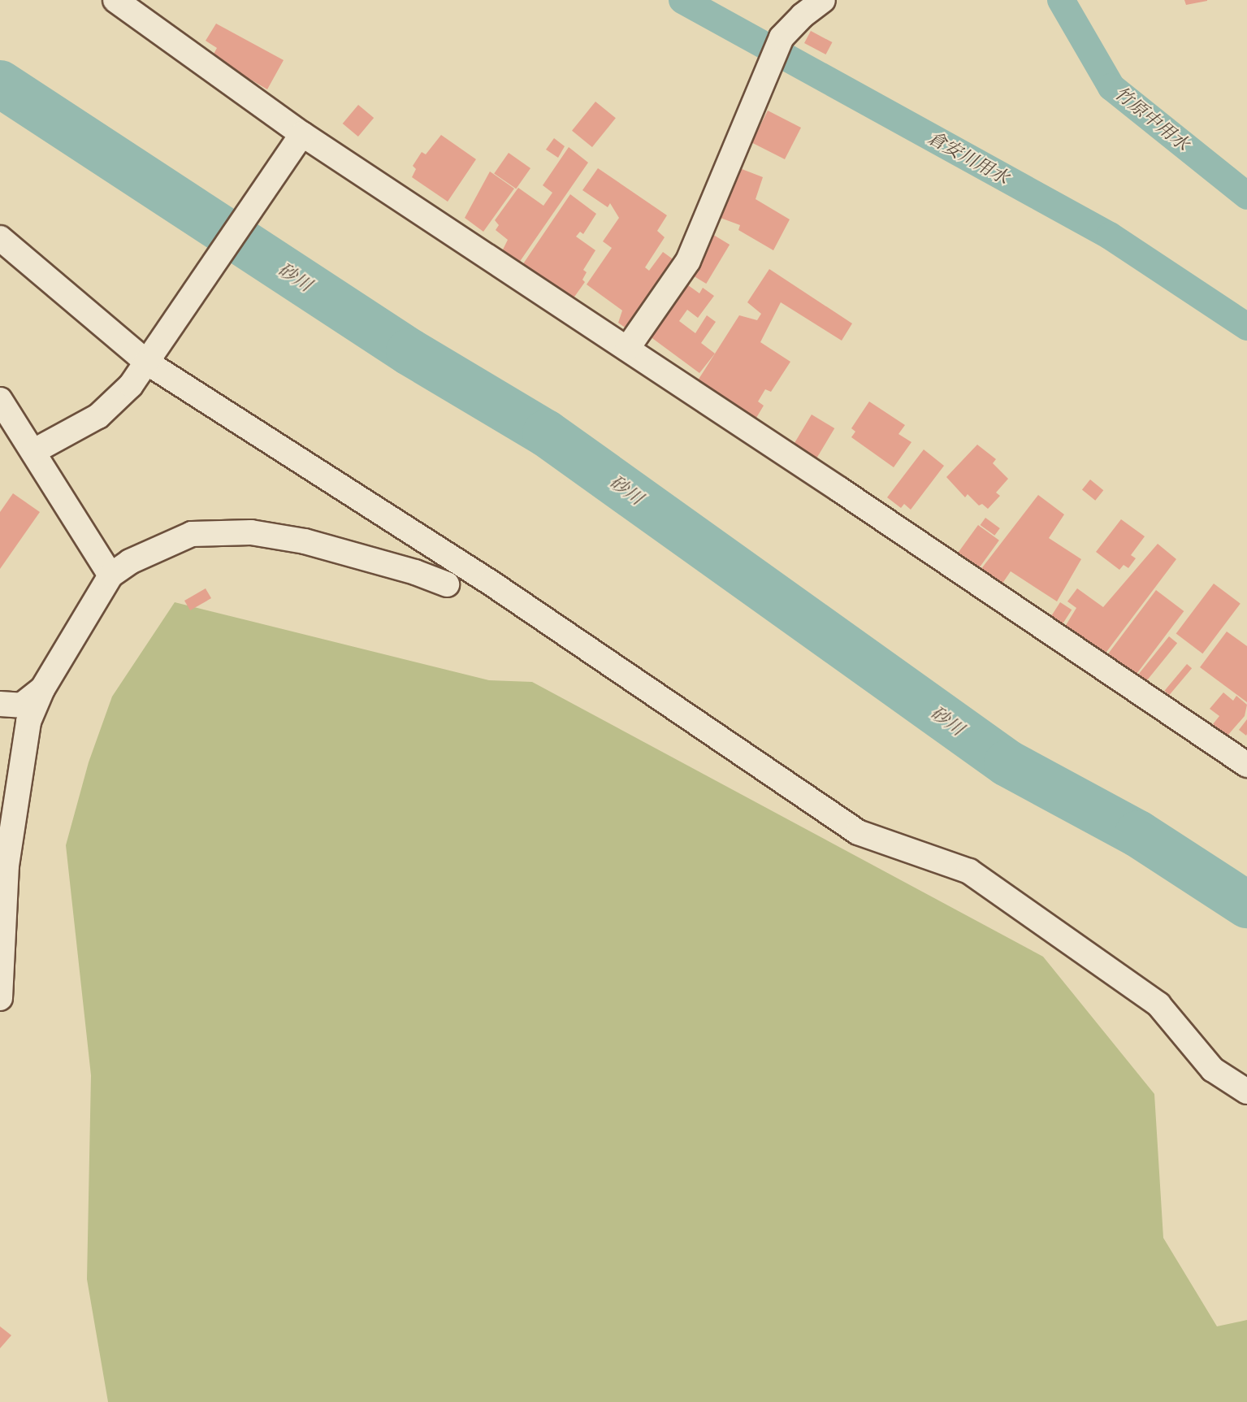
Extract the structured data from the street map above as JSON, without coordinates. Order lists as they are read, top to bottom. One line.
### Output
{"water":["竹原中用水","倉安川用水","砂川"]}
